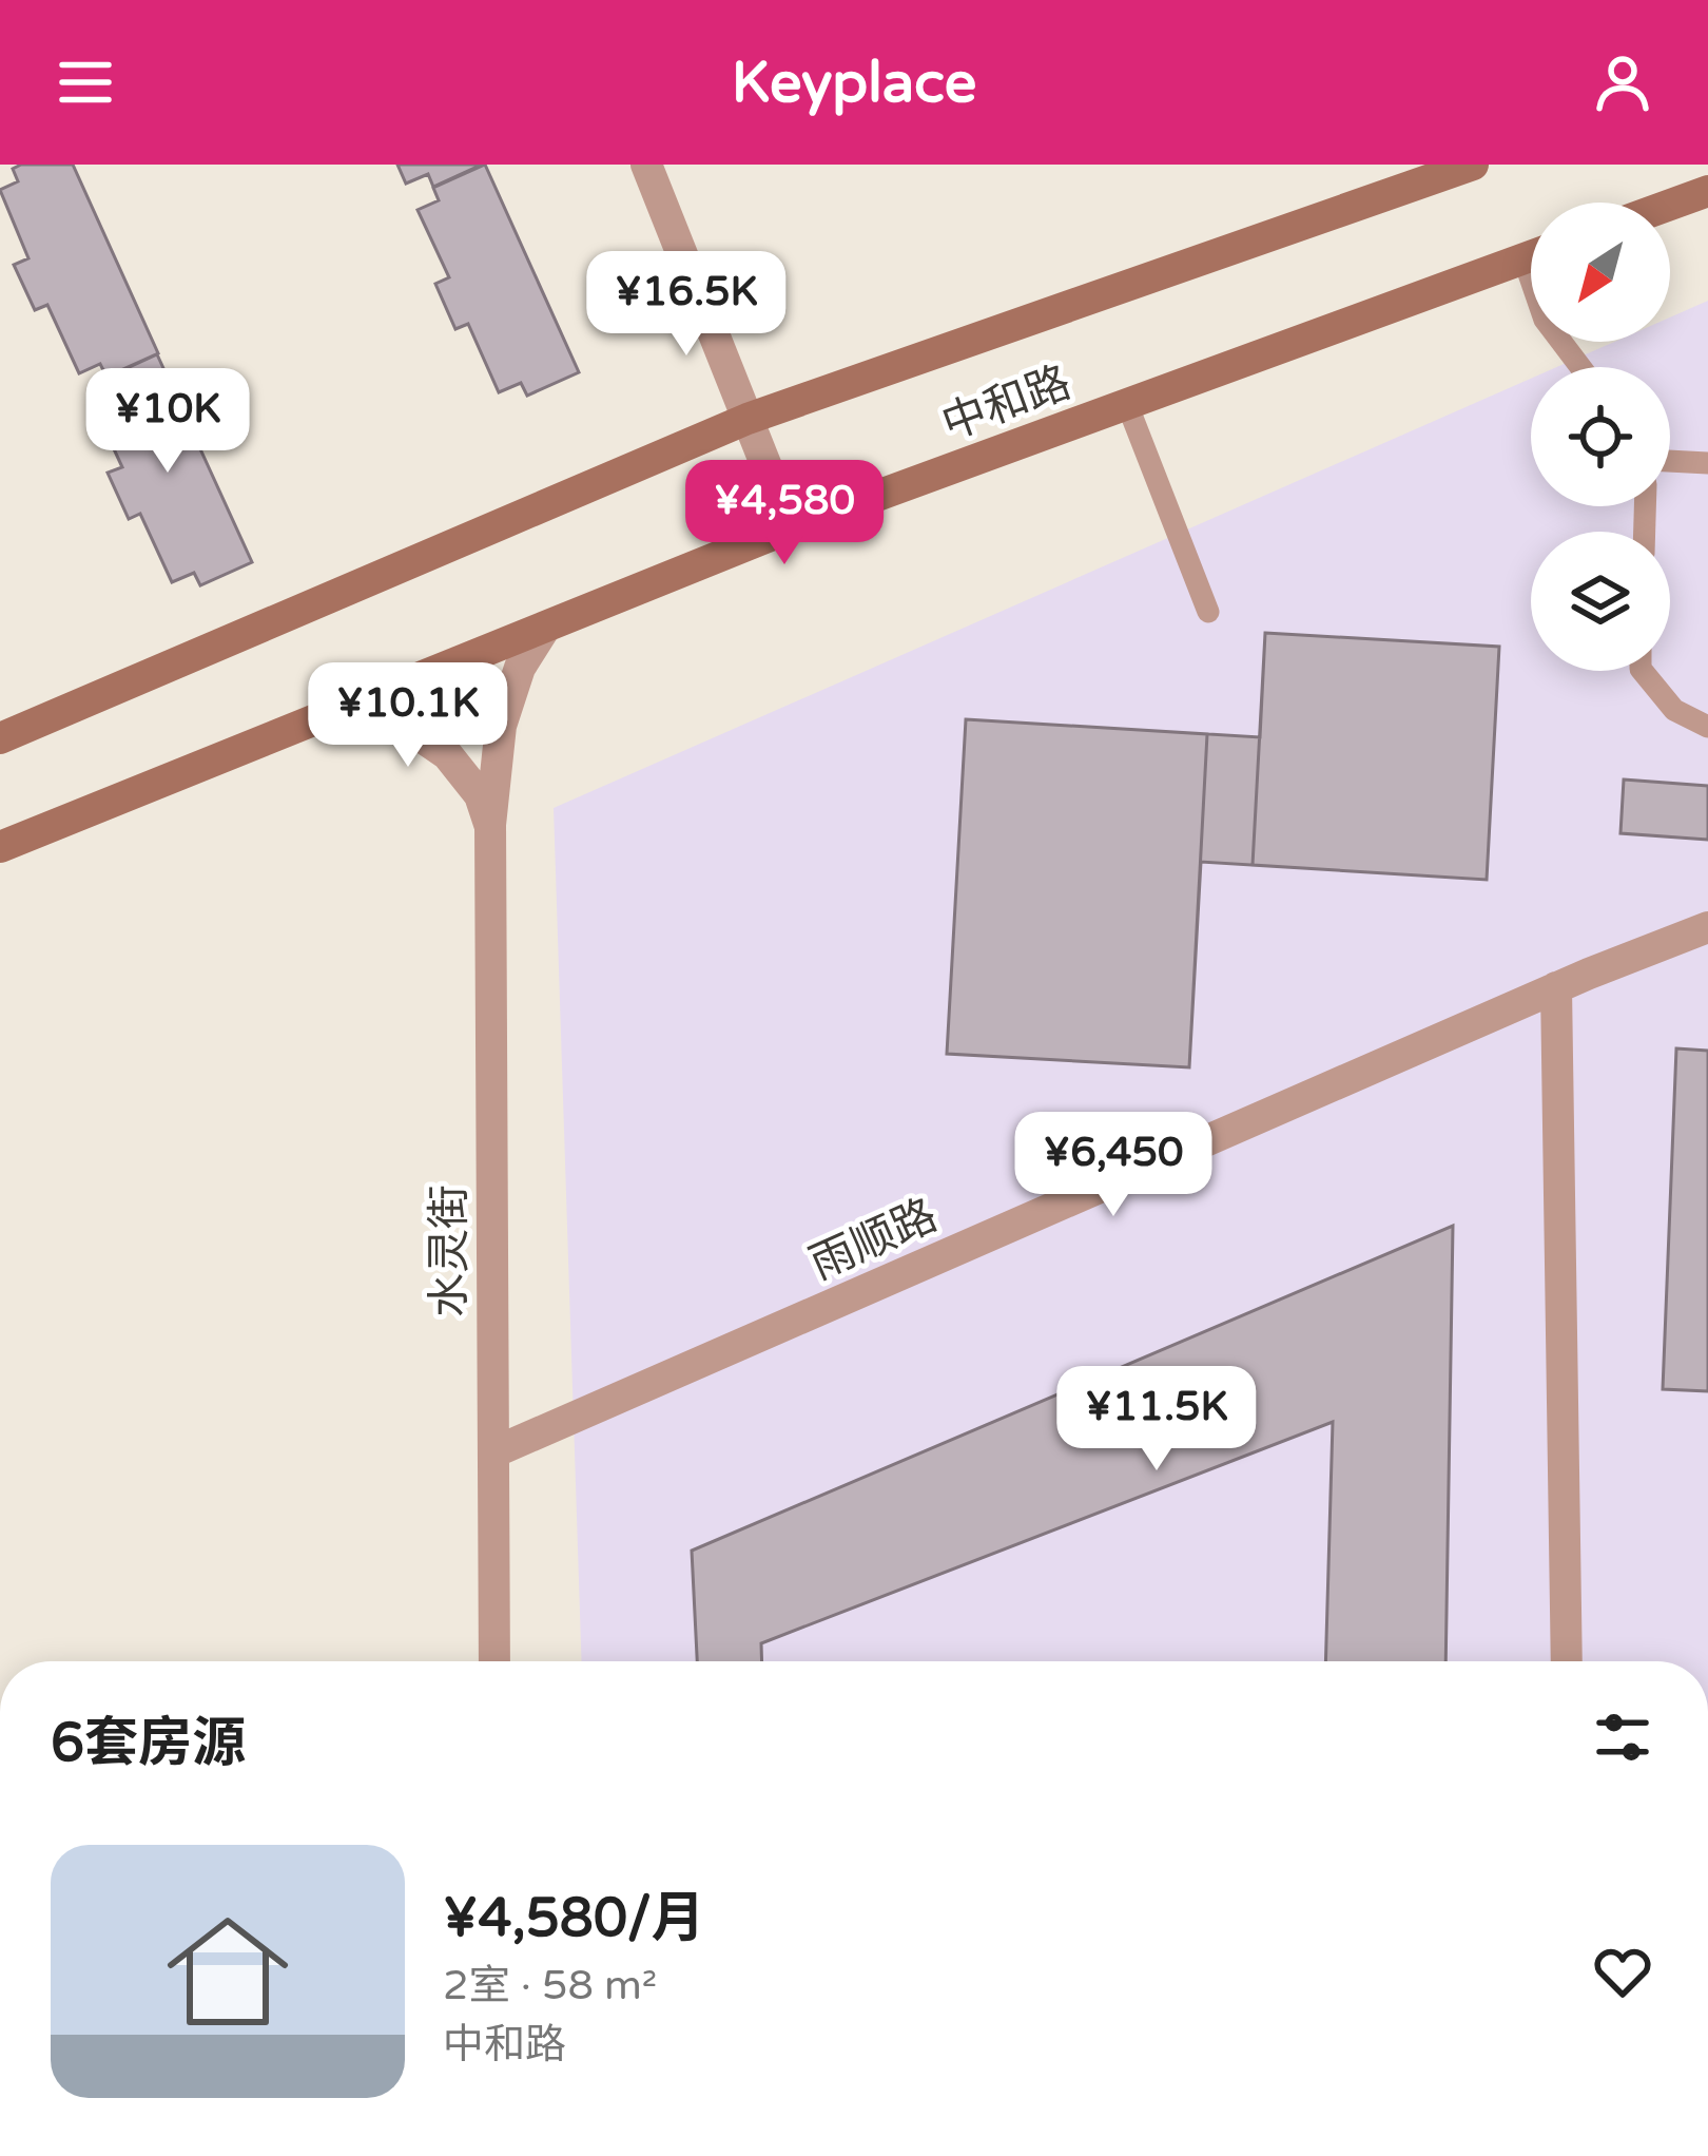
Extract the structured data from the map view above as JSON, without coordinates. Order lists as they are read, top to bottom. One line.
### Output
{"streets":{"main road":["中和路"],"street":["雨顺路","水灵街"]},"crossings":[["中和路","水灵街"],["雨顺路","水灵街"]],"north":"bottom left","page":{"header":"Keyplace","price":["¥16.5K","¥10K","¥4,580","¥10.1K","¥6,450","¥11.5K"],"heading":"6套房源","list":[{"name":"¥4,580/月","note":"2室 · 58 m² · 中和路"}]}}
